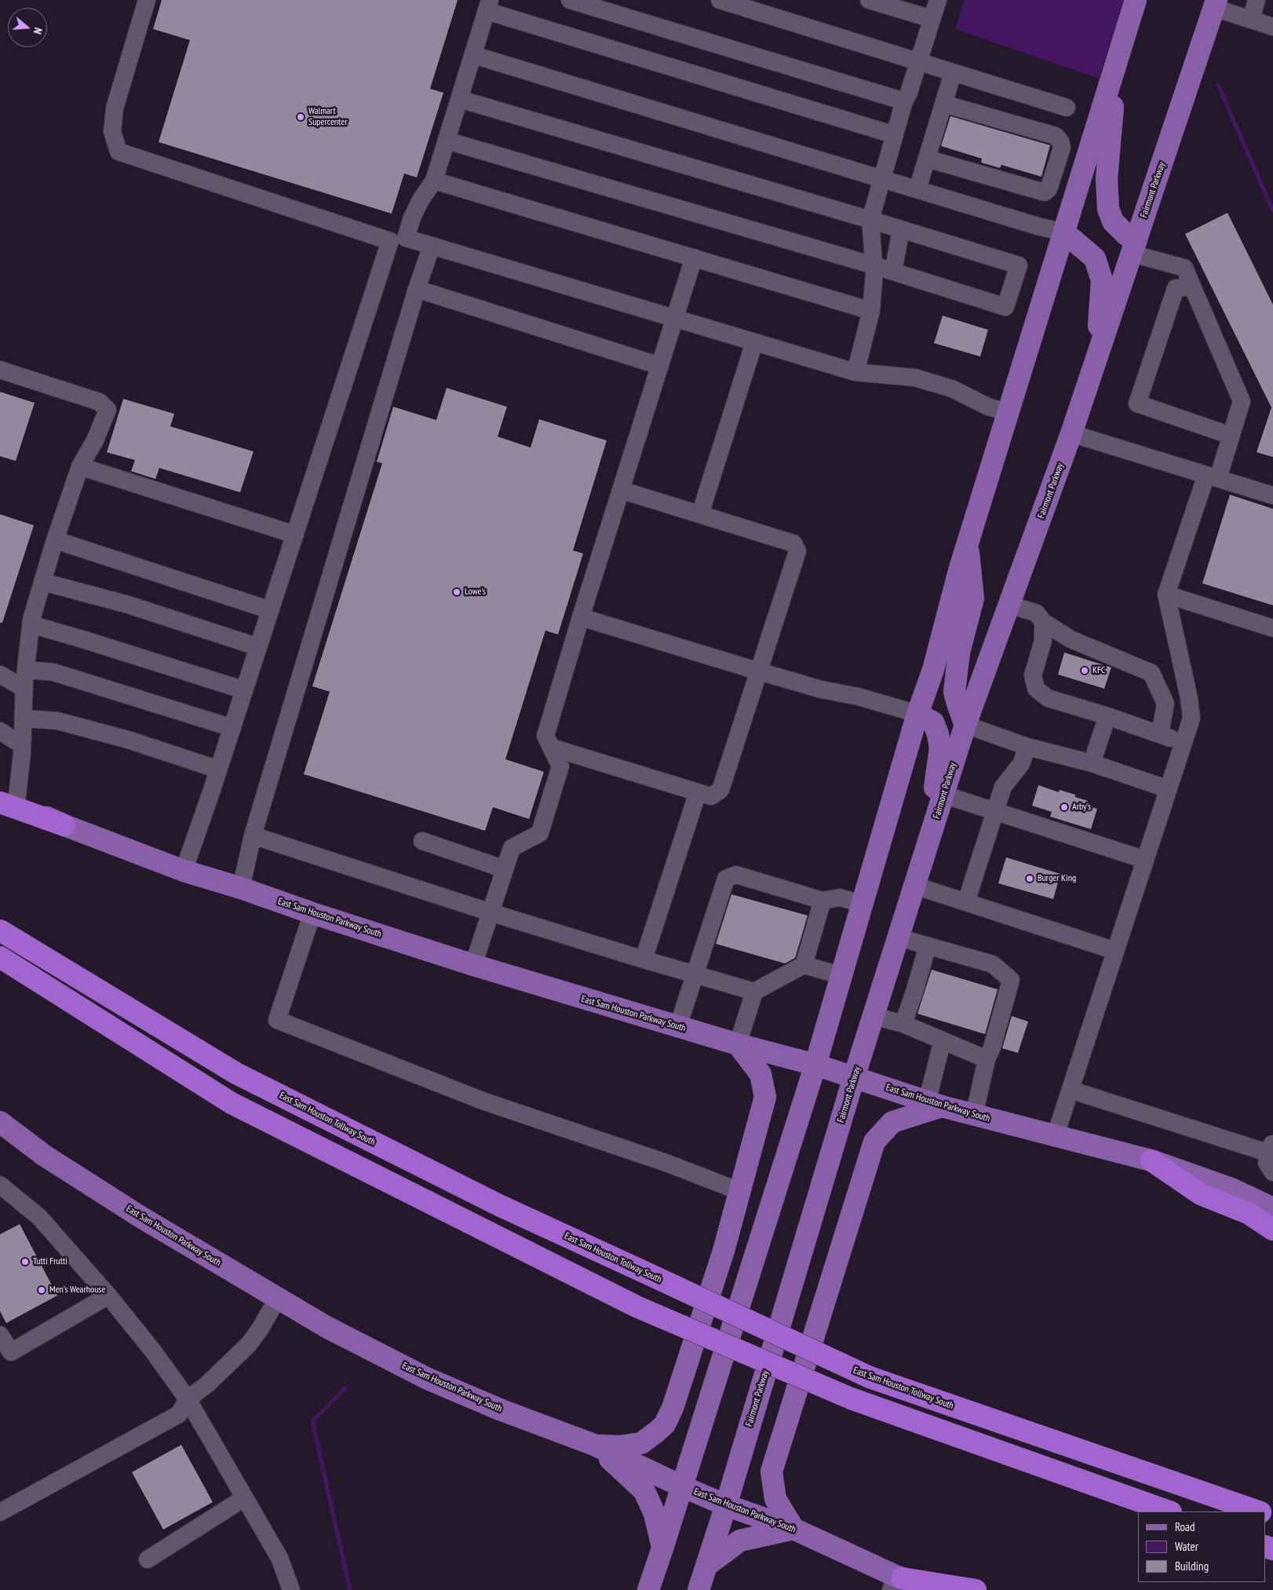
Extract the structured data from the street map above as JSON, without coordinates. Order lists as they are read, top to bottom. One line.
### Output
{"streets":{"highway":["East Sam Houston Tollway South"],"main road":["Fairmont Parkway","East Sam Houston Parkway South"]},"crossings":[["Fairmont Parkway","East Sam Houston Parkway South"]],"places":["Walmart Supercenter","Lowe's","KFC","Arby's","Burger King","Tutti Frutti","Men's Wearhouse"],"legend":["Road","Water","Building"],"north":"right"}
